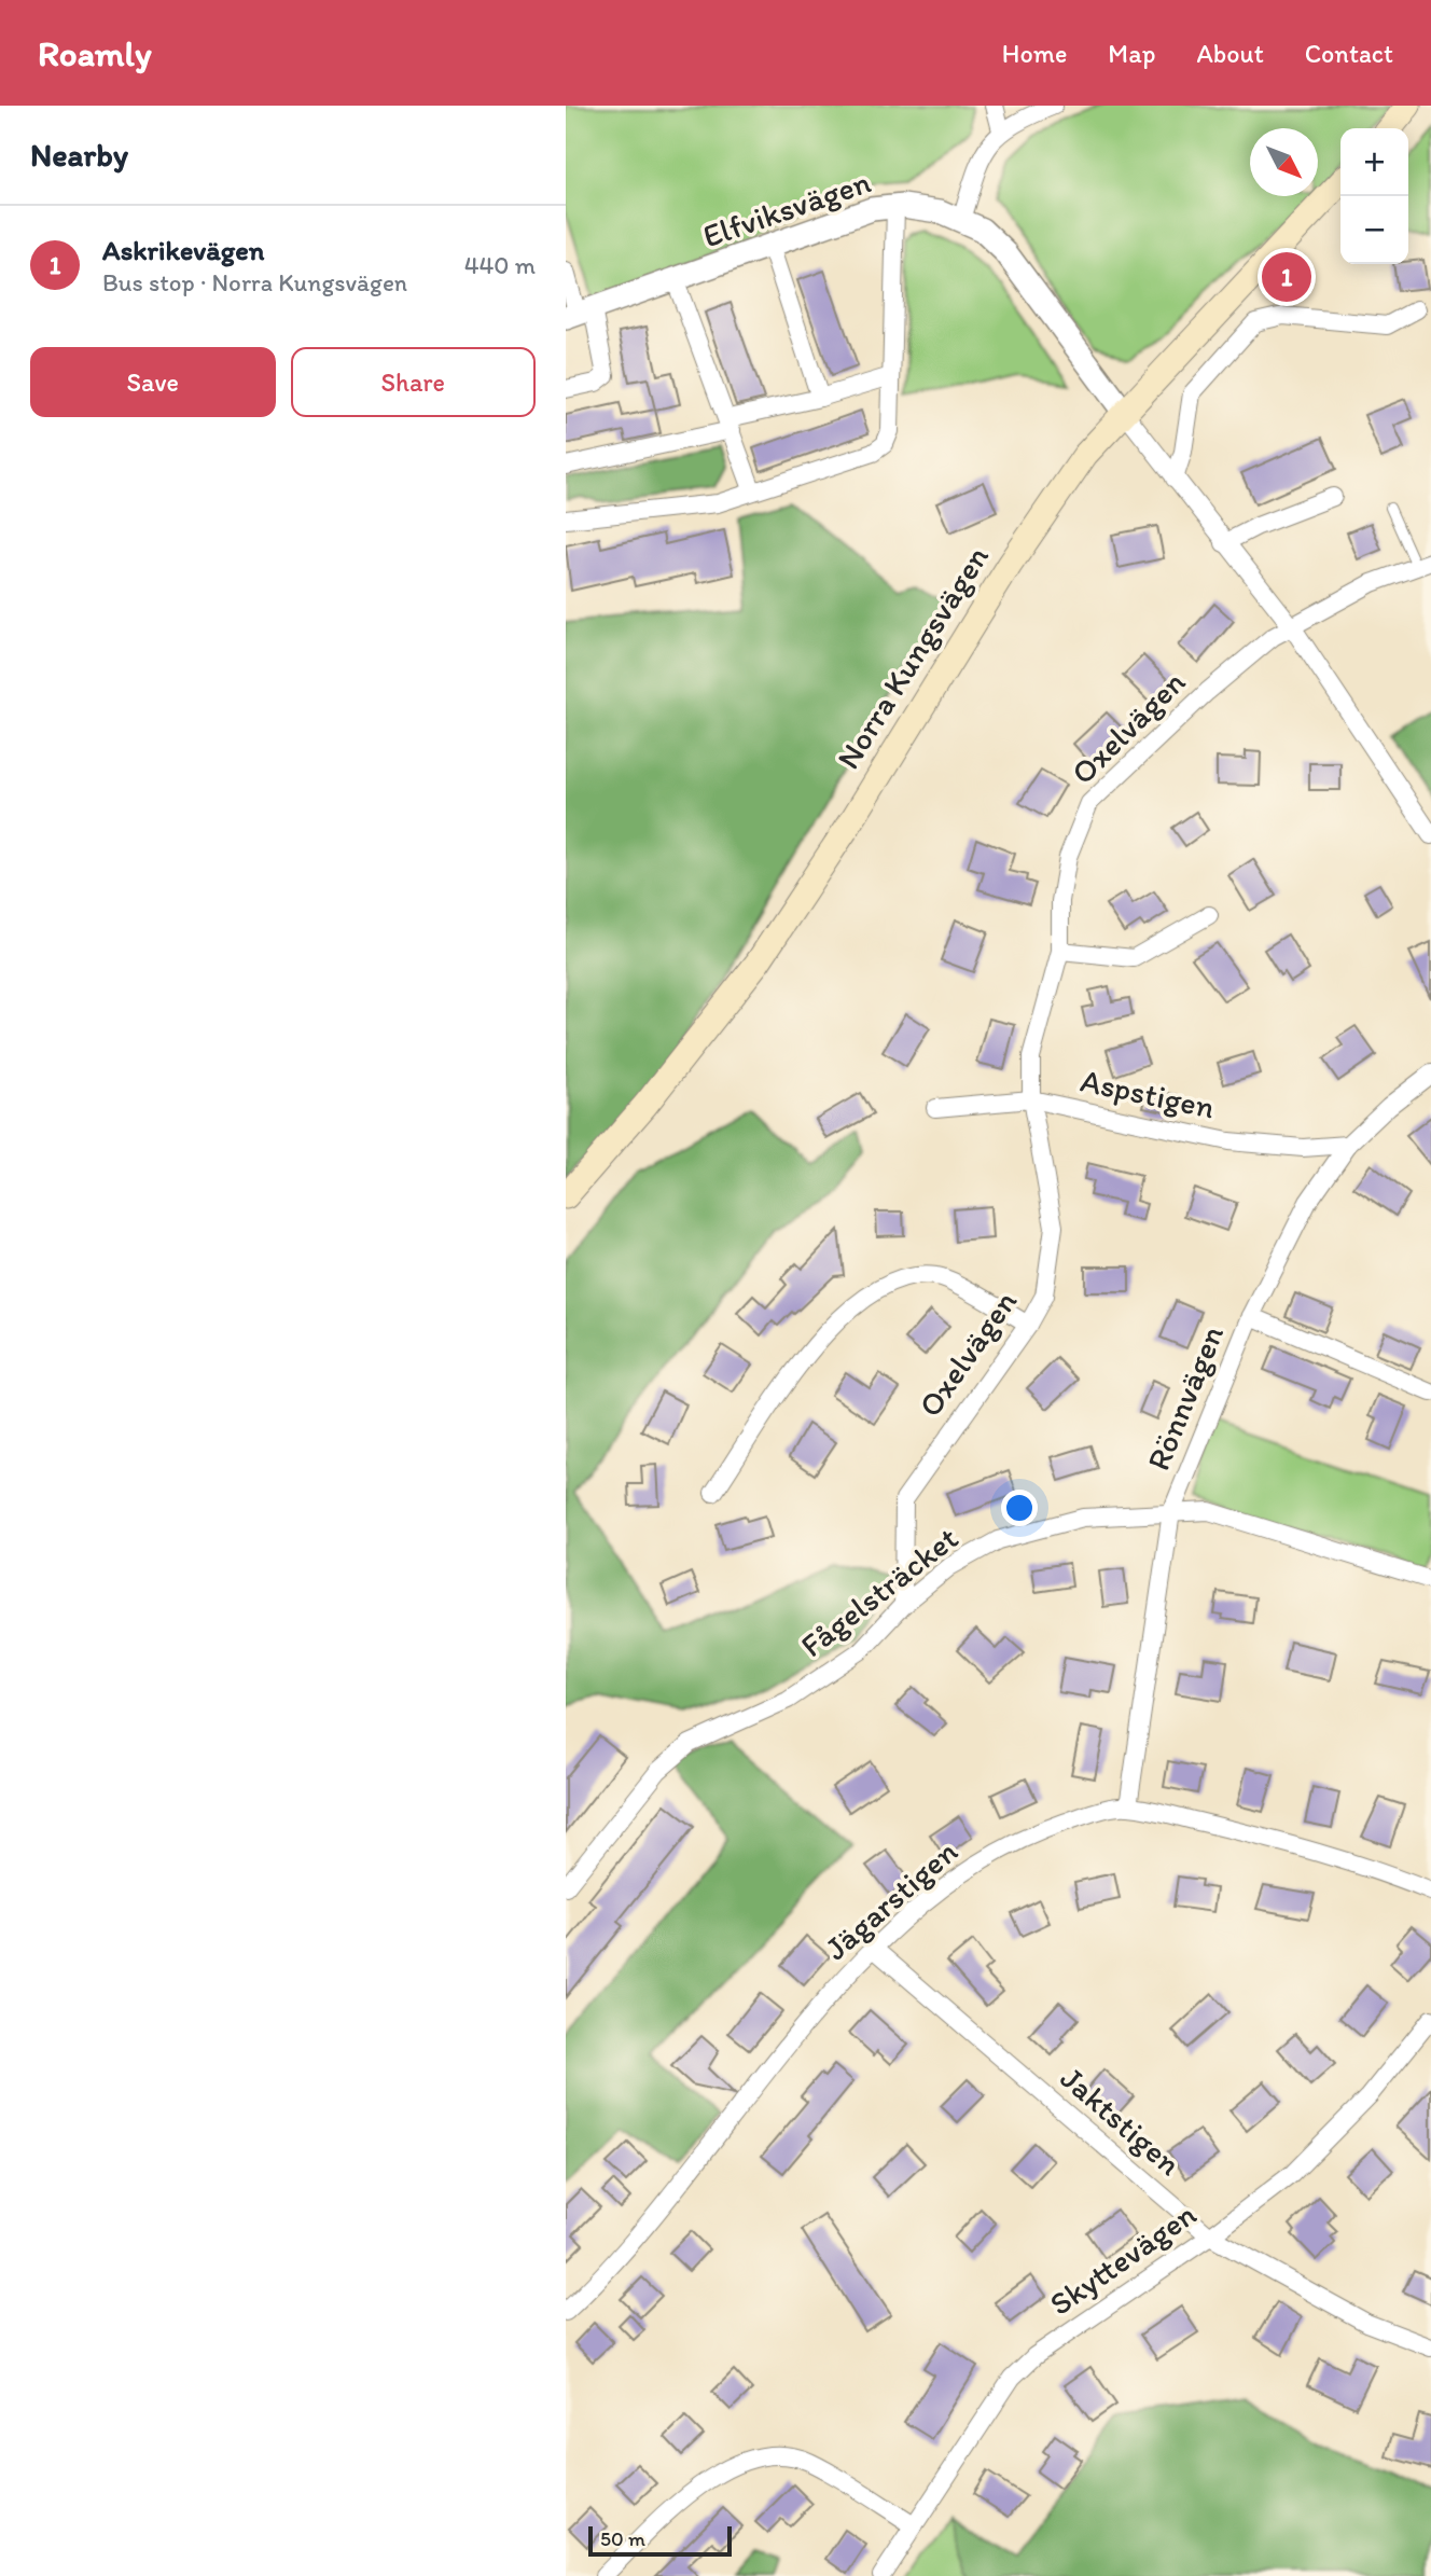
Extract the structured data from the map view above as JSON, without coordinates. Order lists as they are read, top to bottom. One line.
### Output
{"streets":{"main road":["Norra Kungsvägen"],"street":["Elfviksvägen","Oxelvägen","Aspstigen","Rönnvägen","Fågelsträcket","Jägarstigen","Jaktstigen","Skyttevägen"]},"crossings":[["Elfviksvägen","Norra Kungsvägen"],["Oxelvägen","Aspstigen"],["Oxelvägen","Fågelsträcket"],["Aspstigen","Rönnvägen"],["Rönnvägen","Fågelsträcket"],["Rönnvägen","Jägarstigen"],["Jägarstigen","Jaktstigen"],["Jaktstigen","Skyttevägen"]],"scale_bar":"50 m","north":"bottom right","page":{"header":"Roamly","nav":["Home","Map","About","Contact"],"heading":"Nearby","map_buttons":["+","−"],"list":[{"mark":"1","name":"Askrikevägen","note":"Bus stop · Norra Kungsvägen","value":"440 m"}],"pins":"1","buttons":["Save","Share"],"scale":"50 m"}}
